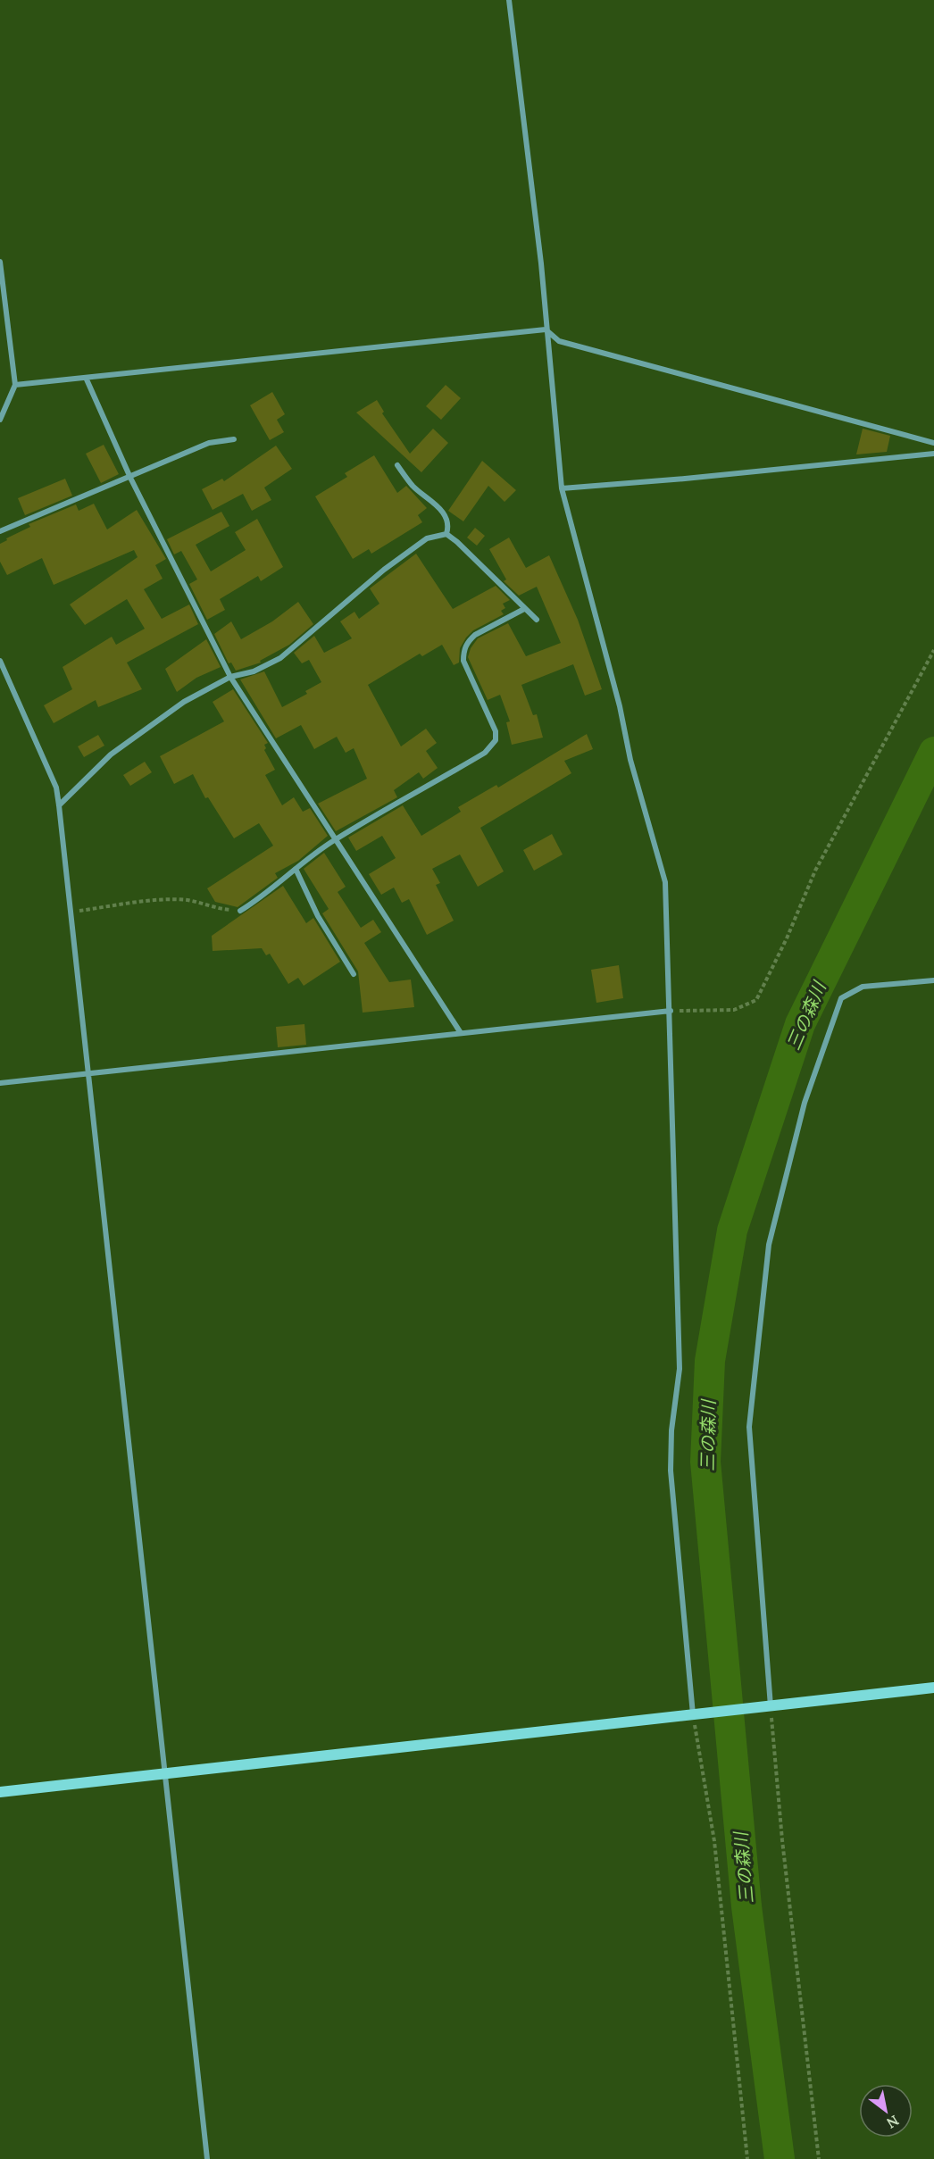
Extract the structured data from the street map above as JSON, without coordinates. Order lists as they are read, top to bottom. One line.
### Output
{"water":["三の森川"],"north":"bottom right"}
